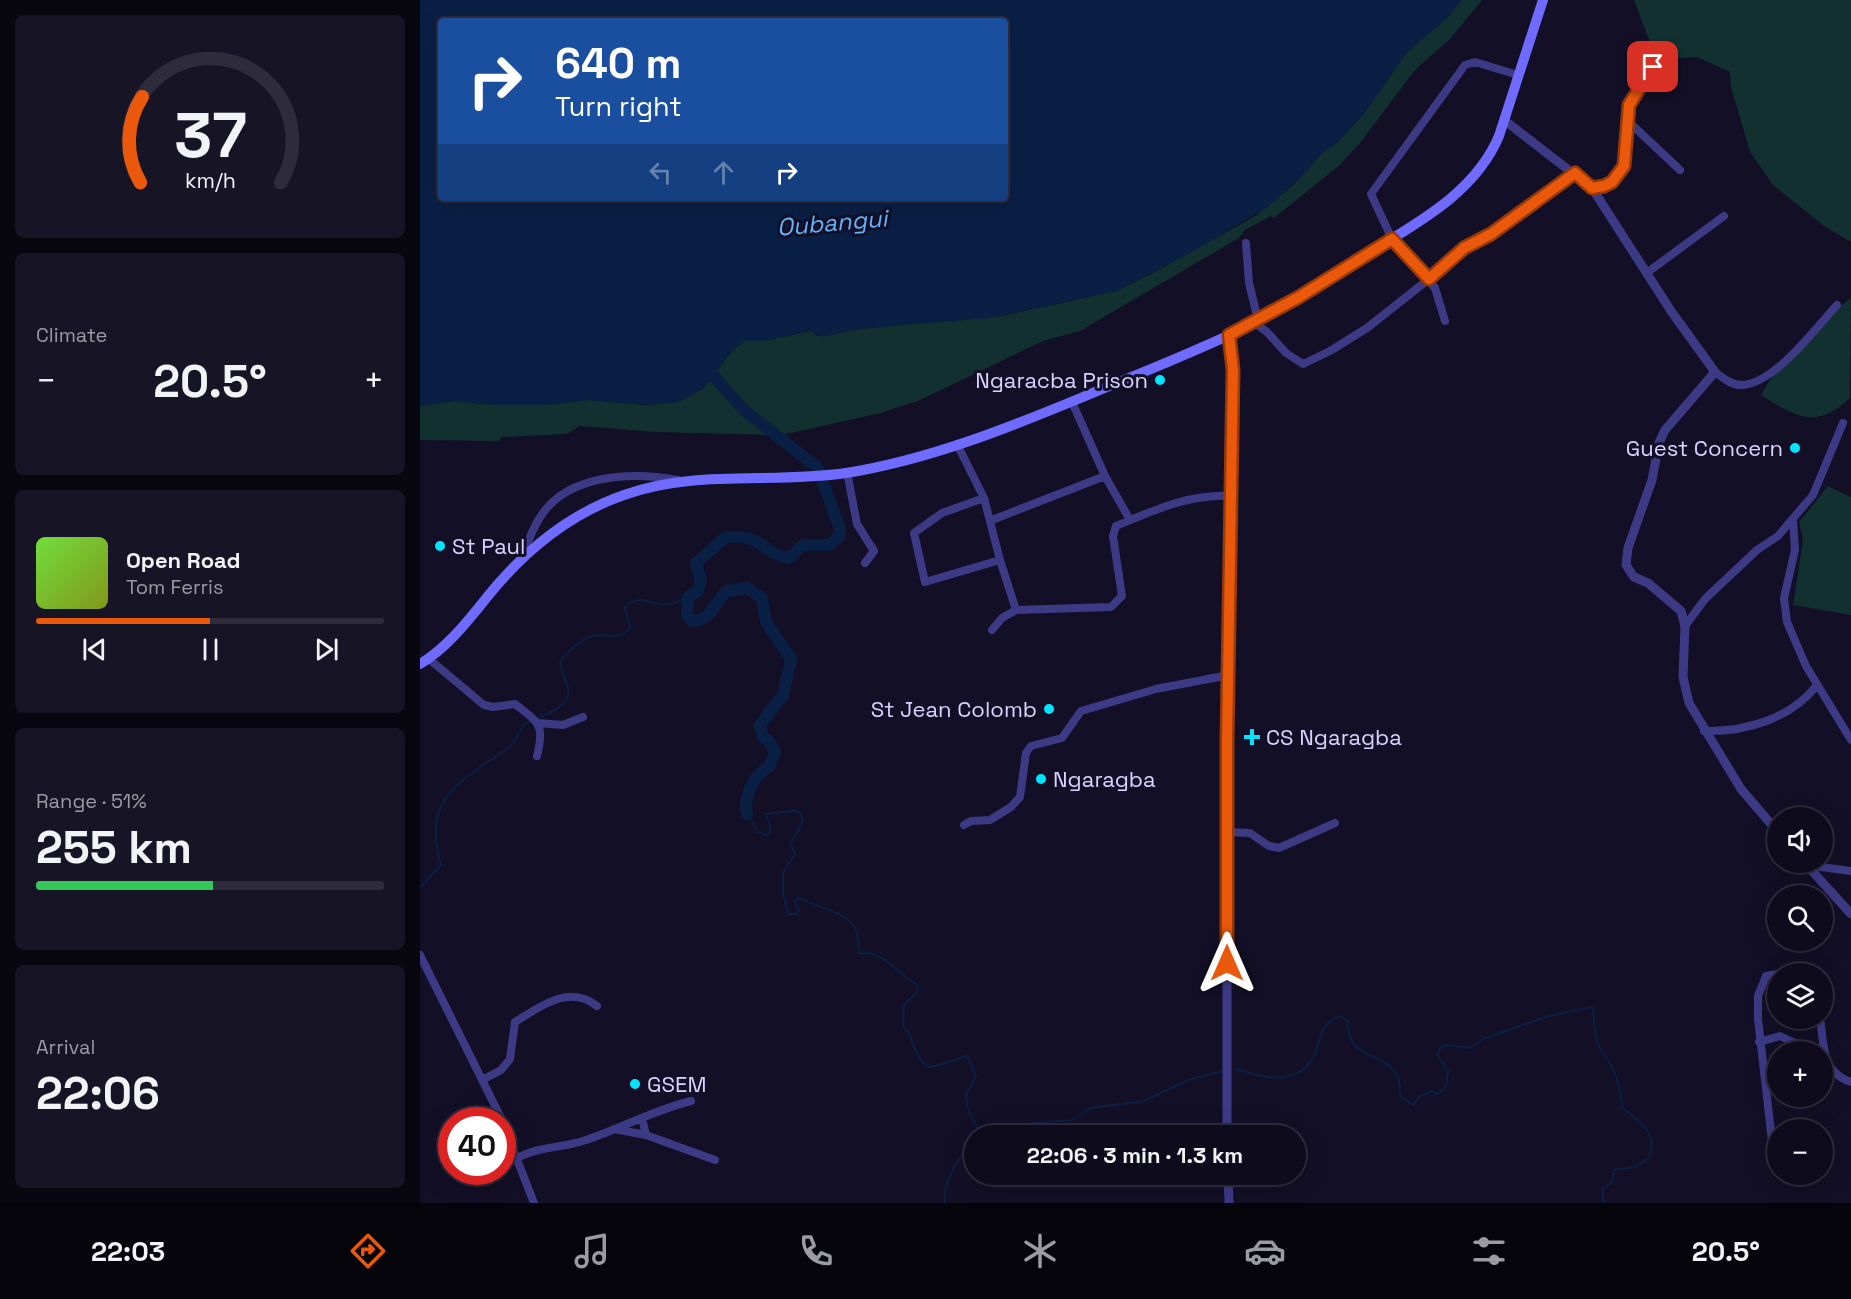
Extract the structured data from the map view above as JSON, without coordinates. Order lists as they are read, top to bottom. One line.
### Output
{"water":["Oubangui"],"places":{"other":["Ngaracba Prison","Guest Concern","St Paul","St Jean Colomb","Ngaragba","GSEM"],"health":["CS Ngaragba"]},"page":{"turn":["640 m","Turn right"],"tile":["Climate",["Range · 51%","255 km"],["Arrival","22:06"]],"heat":["−","20.5°","+"],"song":["Open Road","Tom Ferris"],"map_buttons":["+","−"],"limit":"40","trip":"22:06 · 3 min · 1.3 km","tabs":["22:03","20.5°"],"gauge":["37","km/h"]}}
